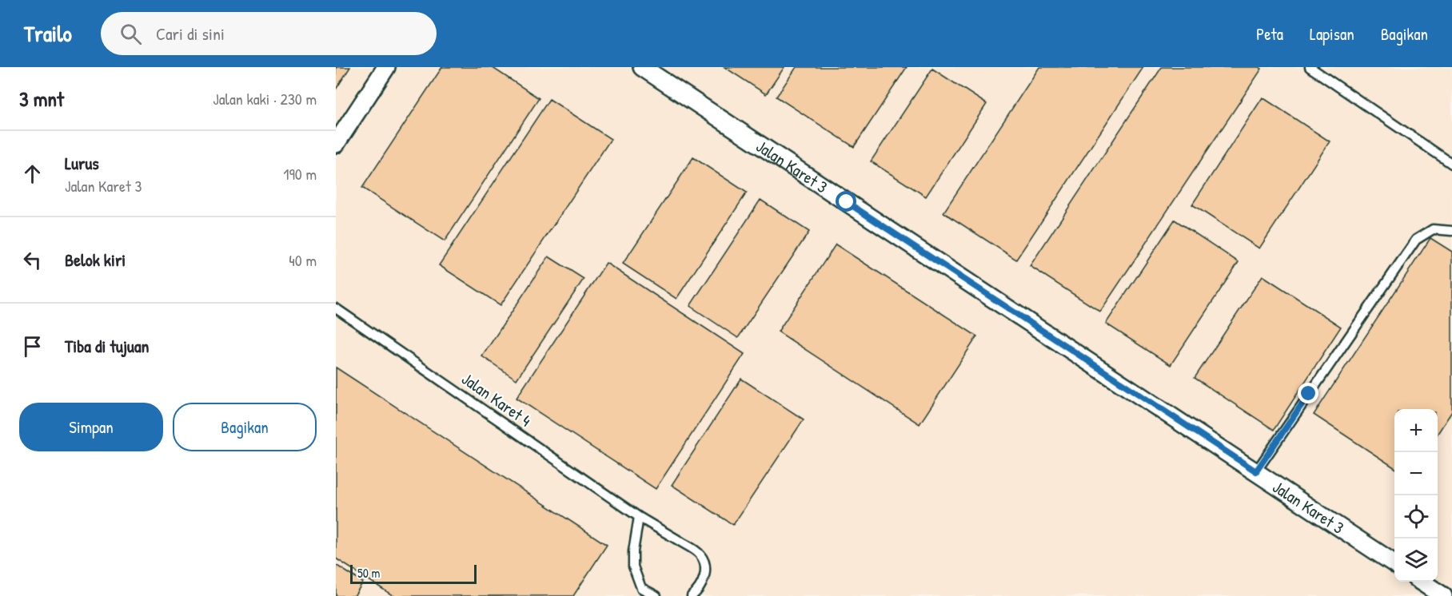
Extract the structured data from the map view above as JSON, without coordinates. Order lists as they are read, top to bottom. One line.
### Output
{"streets":{"street":["Jalan Karet 3"],"lane":["Jalan Karet 4"]},"scale_bar":"50 m","page":{"header":"Trailo","search":"Cari di sini","nav":["Peta","Lapisan","Bagikan"],"heading":["3 mnt","Jalan kaki · 230 m"],"list":[["Lurus","Jalan Karet 3","190 m"],["Belok kiri","40 m"],"Tiba di tujuan"],"buttons":["Simpan","Bagikan"],"map_buttons":["+","−"],"scale":"50 m"}}
